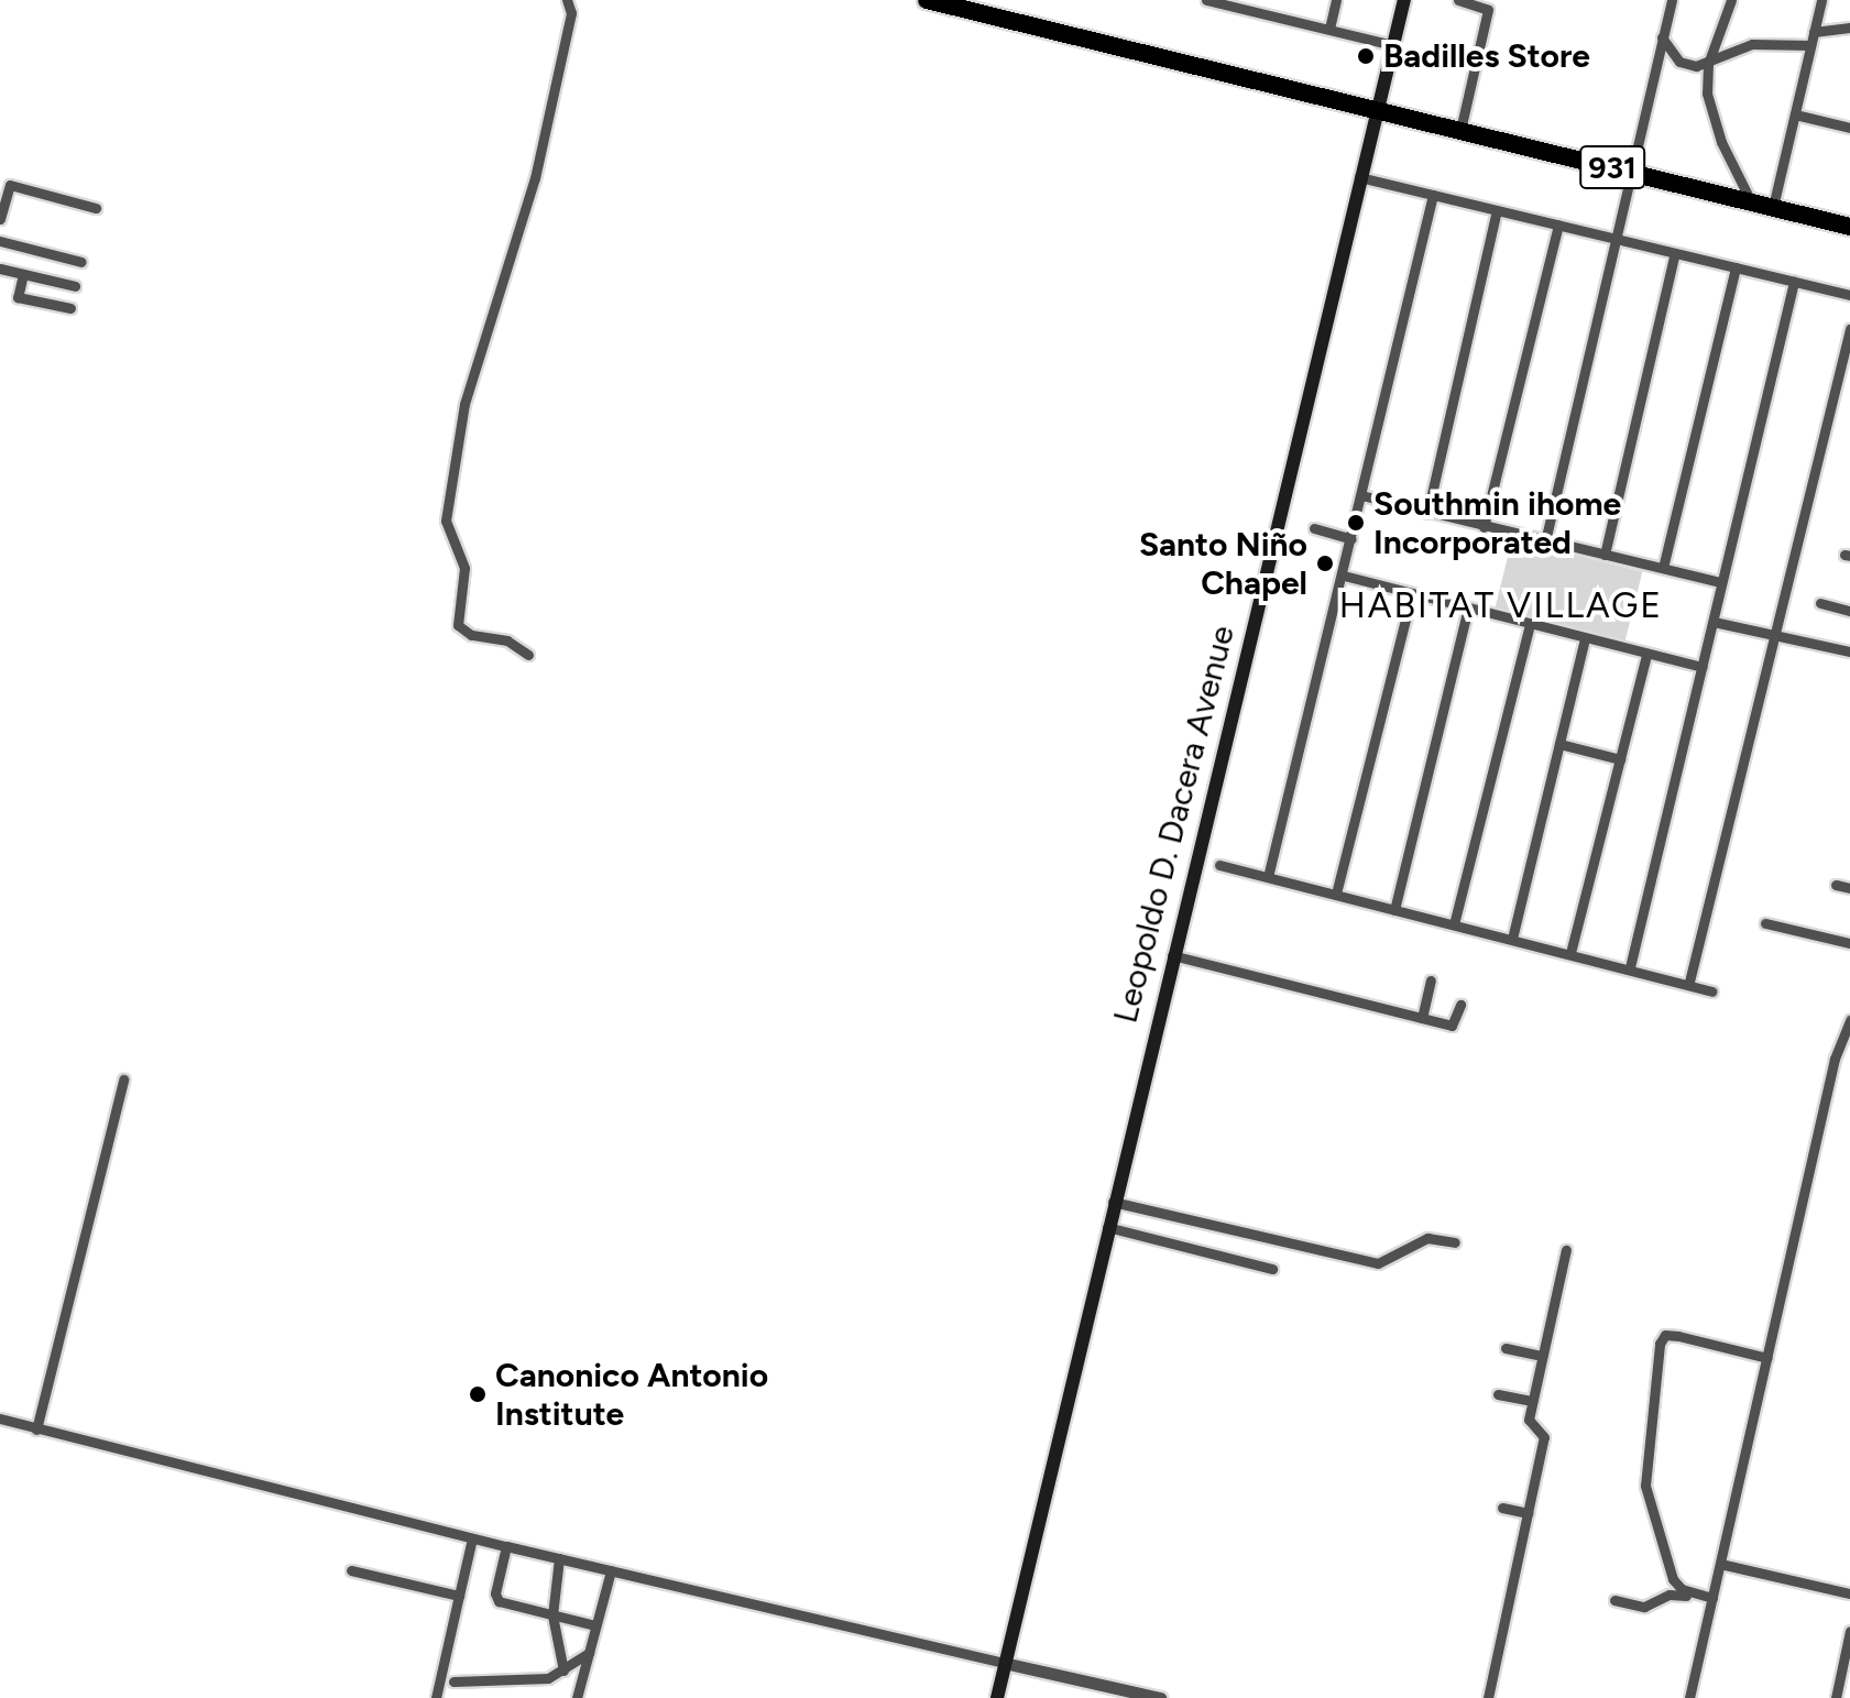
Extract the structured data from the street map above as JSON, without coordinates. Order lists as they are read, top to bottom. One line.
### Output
{"streets":{"highway":["931"],"main road":["Leopoldo D. Dacera Avenue"]},"crossings":[["931","Leopoldo D. Dacera Avenue"]],"districts":["HABITAT VILLAGE"],"places":["Badilles Store","Southmin ihome Incorporated","Santo Niño Chapel","Canonico Antonio Institute"]}
